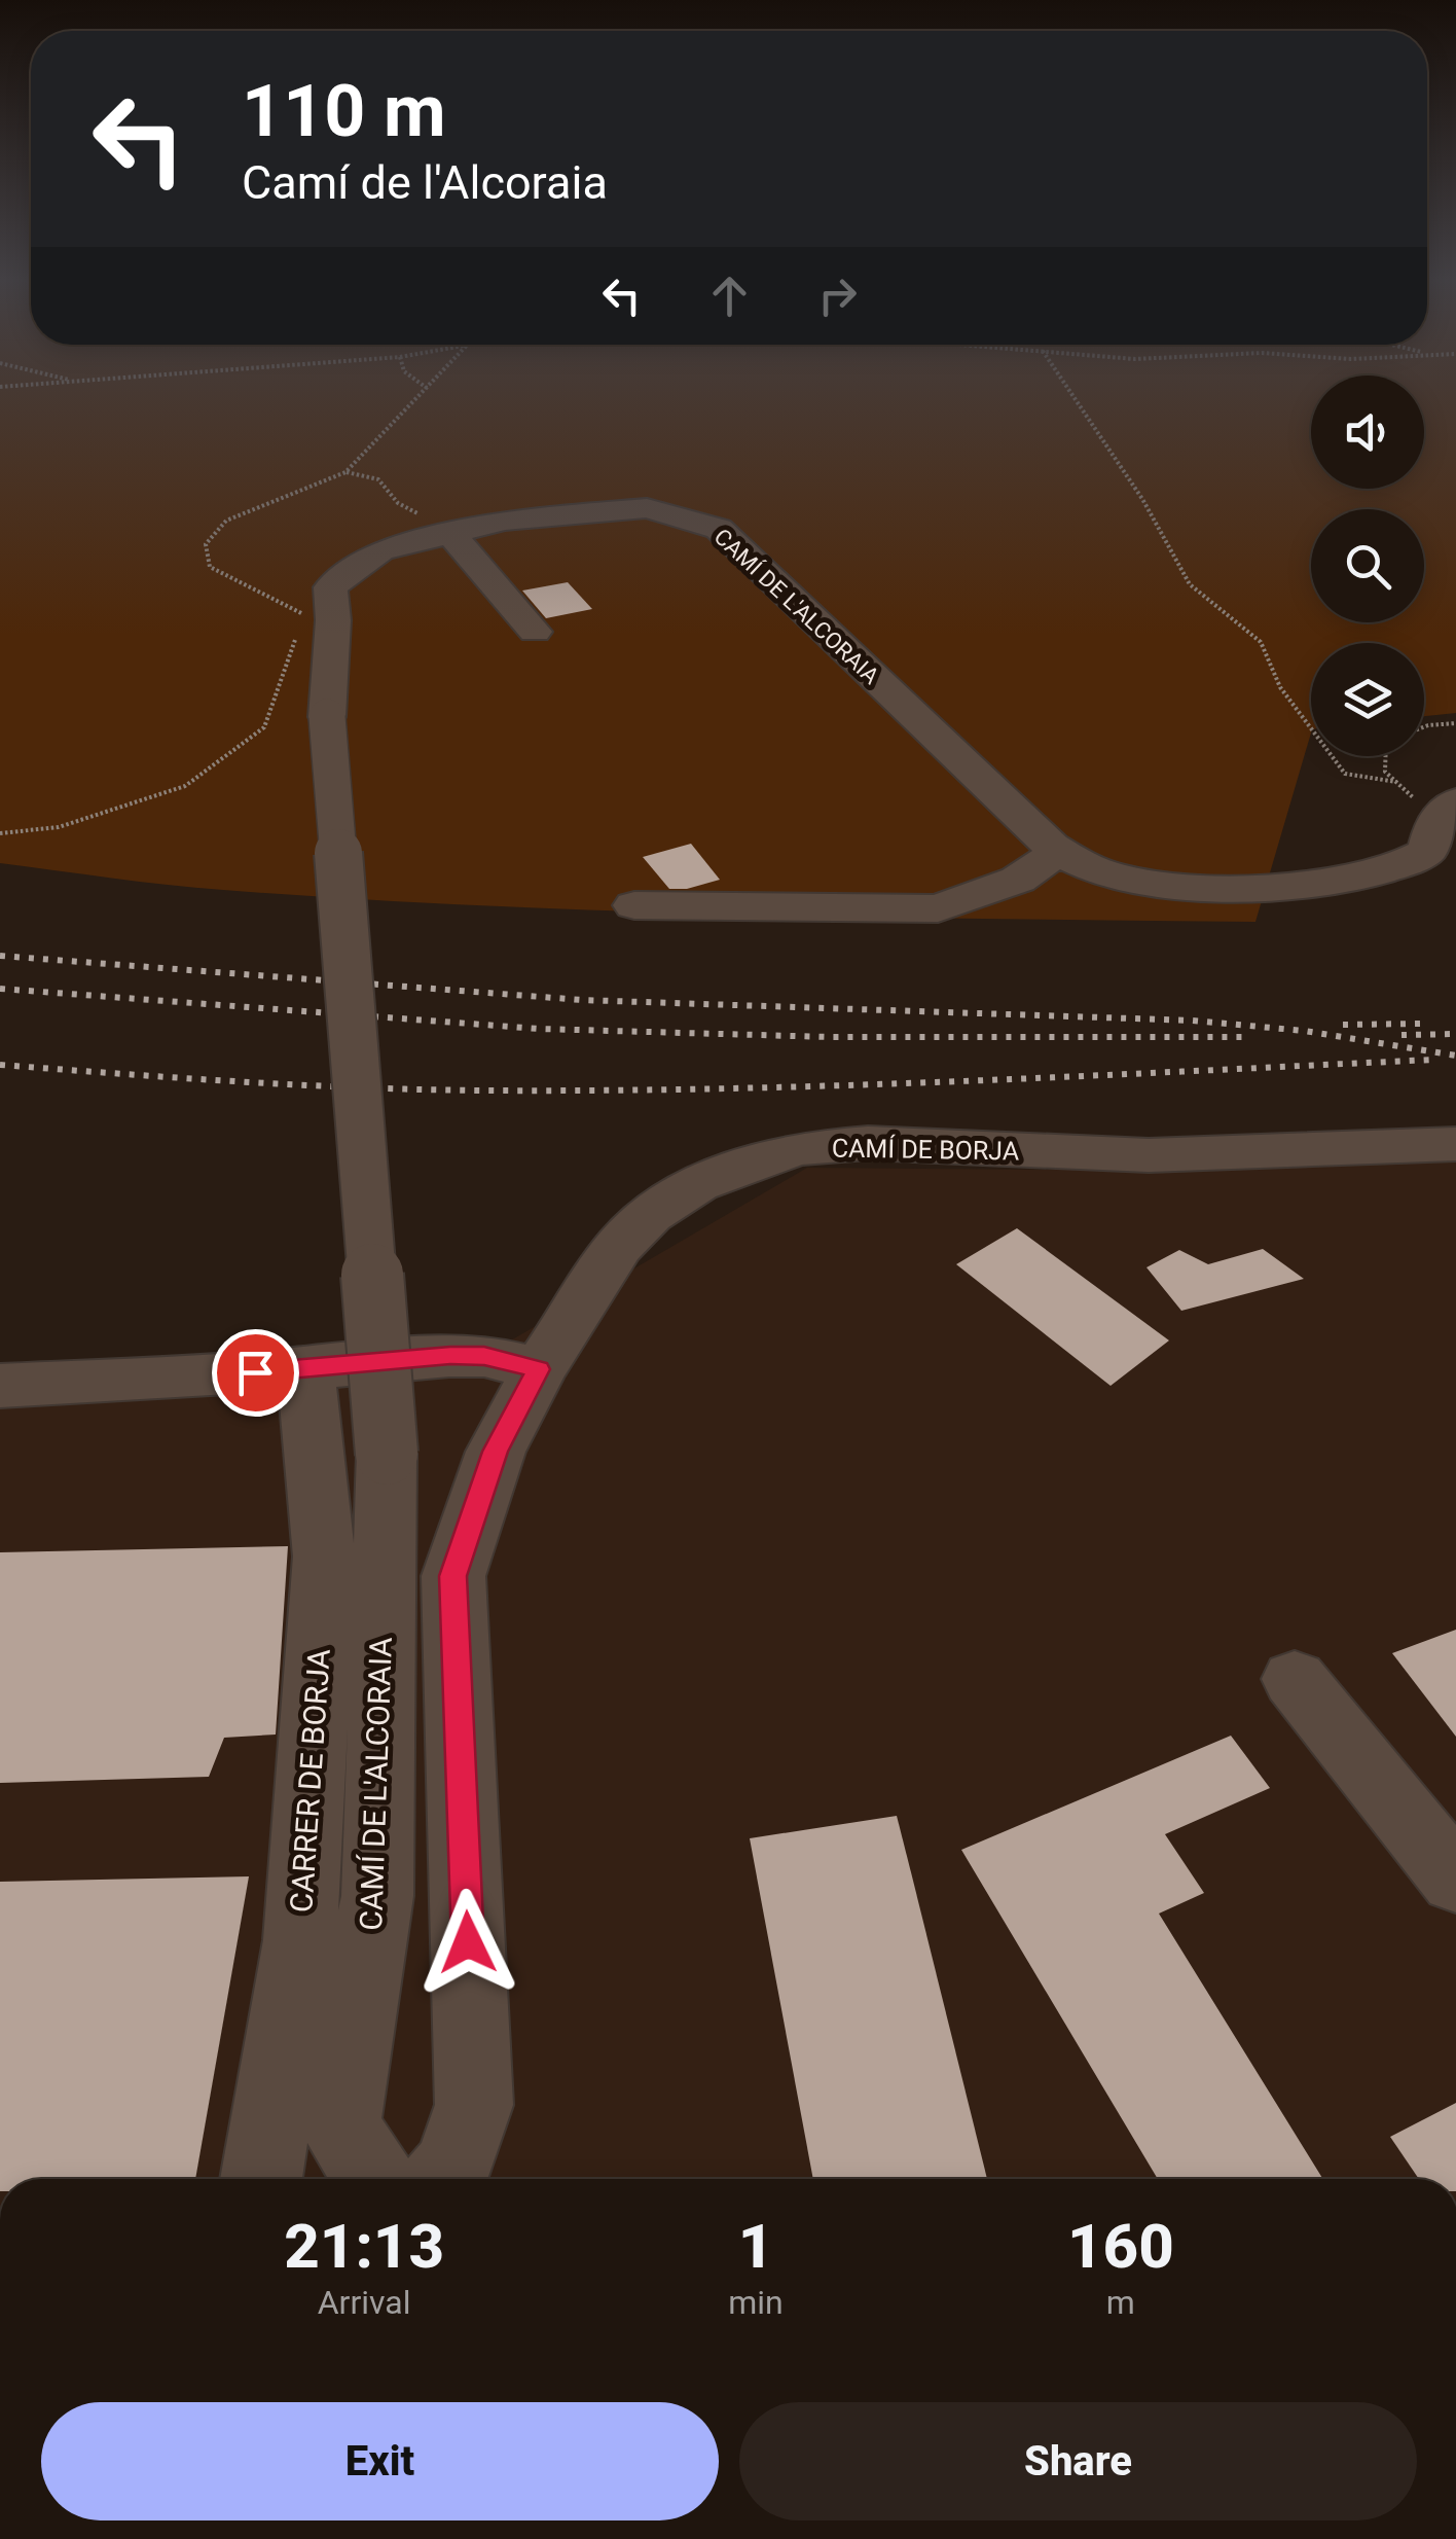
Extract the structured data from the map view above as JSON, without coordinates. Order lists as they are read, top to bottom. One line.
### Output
{"streets":{"street":["CAMÍ DE L'ALCORAIA","CAMÍ DE BORJA","CARRER DE BORJA"]},"page":{"turn":["110 m","Camí de l'Alcoraia"],"eta":["21:13","Arrival","1","min","160","m"],"buttons":["Exit","Share"]}}
